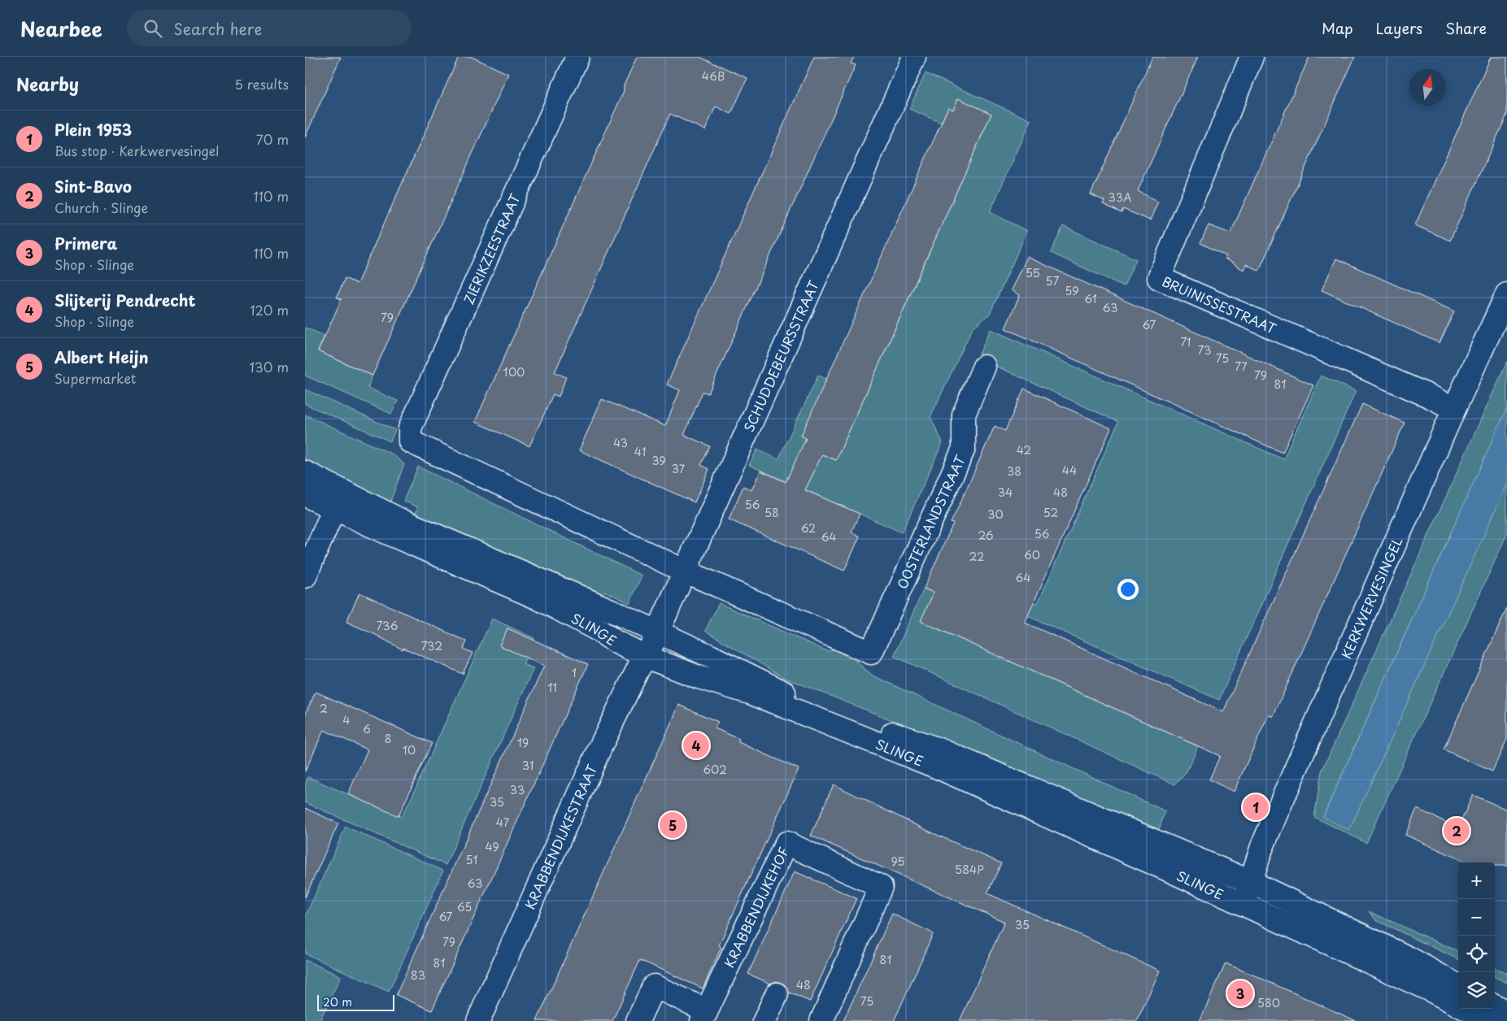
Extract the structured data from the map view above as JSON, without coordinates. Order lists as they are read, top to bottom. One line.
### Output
{"streets":{"street":["ZIERIKZEESTRAAT","BRUINISSESTRAAT","SCHUDDEBEURSSTRAAT","OOSTERLANDSTRAAT","KERKWERVESINGEL","SLINGE","KRABBENDIJKESTRAAT","KRABBENDIJKEHOF"]},"crossings":[["ZIERIKZEESTRAAT","SCHUDDEBEURSSTRAAT"],["ZIERIKZEESTRAAT","OOSTERLANDSTRAAT"],["BRUINISSESTRAAT","KERKWERVESINGEL"],["SCHUDDEBEURSSTRAAT","OOSTERLANDSTRAAT"],["SCHUDDEBEURSSTRAAT","SLINGE"],["SCHUDDEBEURSSTRAAT","KRABBENDIJKESTRAAT"],["KERKWERVESINGEL","SLINGE"],["SLINGE","KRABBENDIJKESTRAAT"]],"house_numbers":["46B","33A","55","57","59","61","63","79","67","71","73","75","77","100","79","81","43","42","41","39","37","44","38","34","48","56","58","52","30","62","56","26","64","60","22","64","736","732","1","11","2","4","6","8","19","10","31","602","33","35","47","49","51","95","584P","63","65","67","35","79","81","81","83","48","75","580"],"scale_bar":"20 m","north":"top","page":{"header":"Nearbee","search":"Search here","nav":["Map","Layers","Share"],"heading":["Nearby","5 results"],"list":[{"mark":"1","name":"Plein 1953","note":"Bus stop · Kerkwervesingel","value":"70 m"},{"mark":"2","name":"Sint-Bavo","note":"Church · Slinge","value":"110 m"},{"mark":"3","name":"Primera","note":"Shop · Slinge","value":"110 m"},{"mark":"4","name":"Slijterij Pendrecht","note":"Shop · Slinge","value":"120 m"},{"mark":"5","name":"Albert Heijn","note":"Supermarket","value":"130 m"}],"pins":["4","1","5","2","3"],"map_buttons":["+","−"],"scale":"20 m"}}
